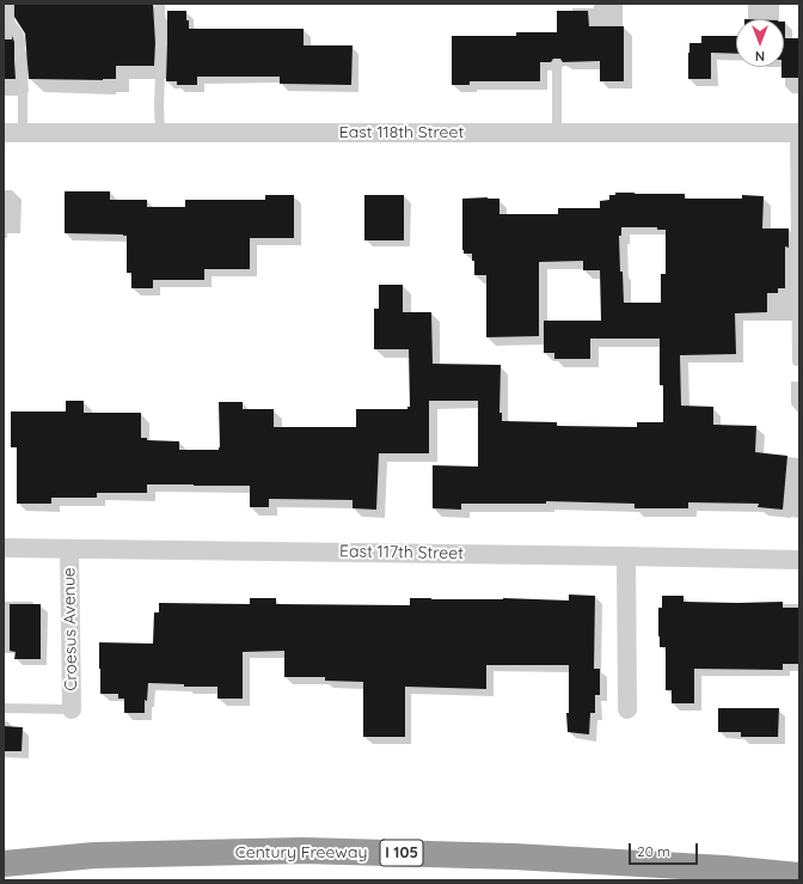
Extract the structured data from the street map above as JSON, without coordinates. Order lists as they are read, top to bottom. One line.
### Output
{"streets":{"highway":["Century Freeway","I 105"],"street":["East 118th Street","East 117th Street","Croesus Avenue"]},"crossings":[["East 117th Street","Croesus Avenue"]],"scale_bar":"20 m","north":"bottom"}
